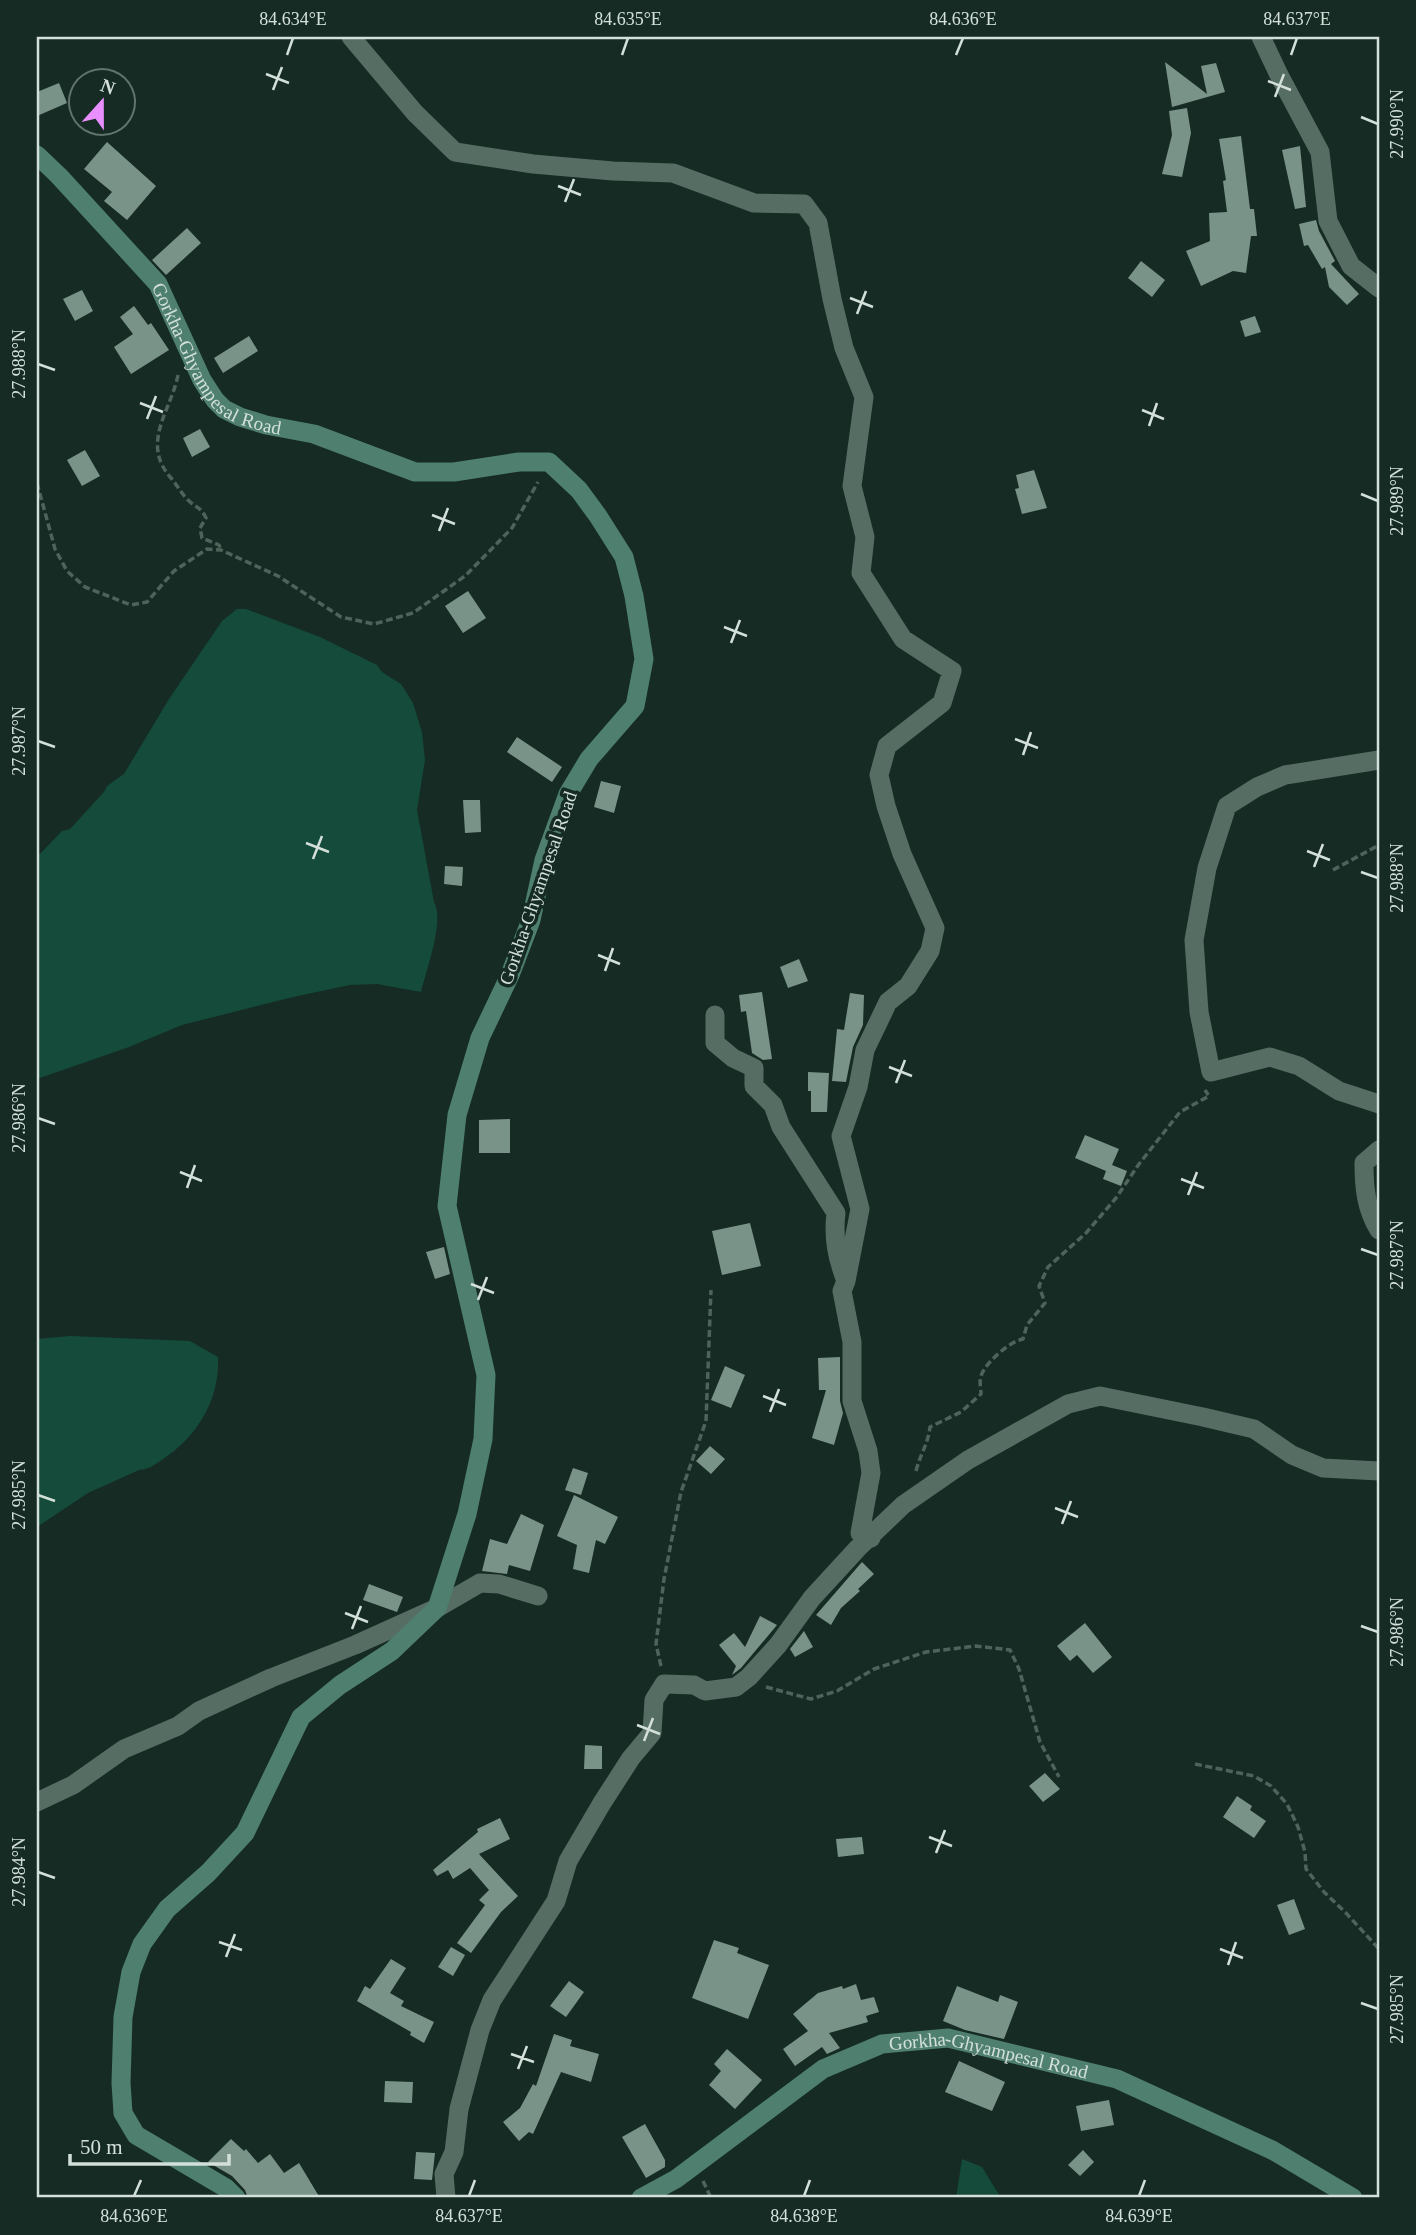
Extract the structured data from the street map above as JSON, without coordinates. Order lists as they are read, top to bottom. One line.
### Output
{"streets":{"main road":["Gorkha-Ghyampesal Road"]},"scale_bar":"50 m","north":"top","coordinates":["84.634°E","84.635°E","84.636°E","84.637°E","27.990°N","27.988°N","27.989°N","27.987°N","27.986°N","27.985°N","27.984°N","84.638°E","84.639°E"]}
